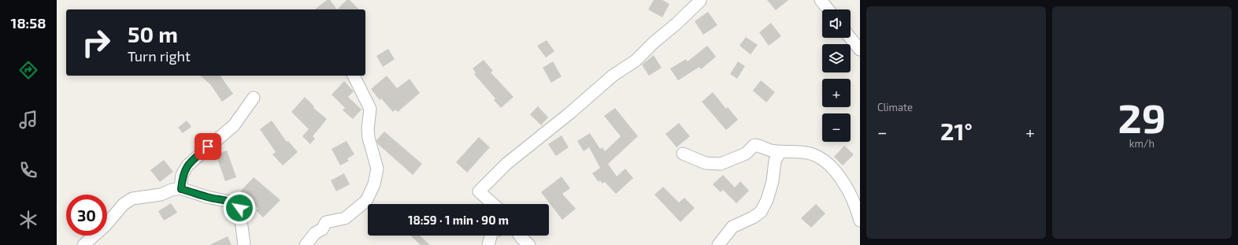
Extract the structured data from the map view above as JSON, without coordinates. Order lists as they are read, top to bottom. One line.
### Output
{"page":{"tabs":"18:58","tile":["Climate",["29","km/h"]],"map_buttons":["+","−"],"turn":["50 m","Turn right"],"heat":["−","21°","+"],"limit":"30","trip":"18:59 · 1 min · 90 m"}}
